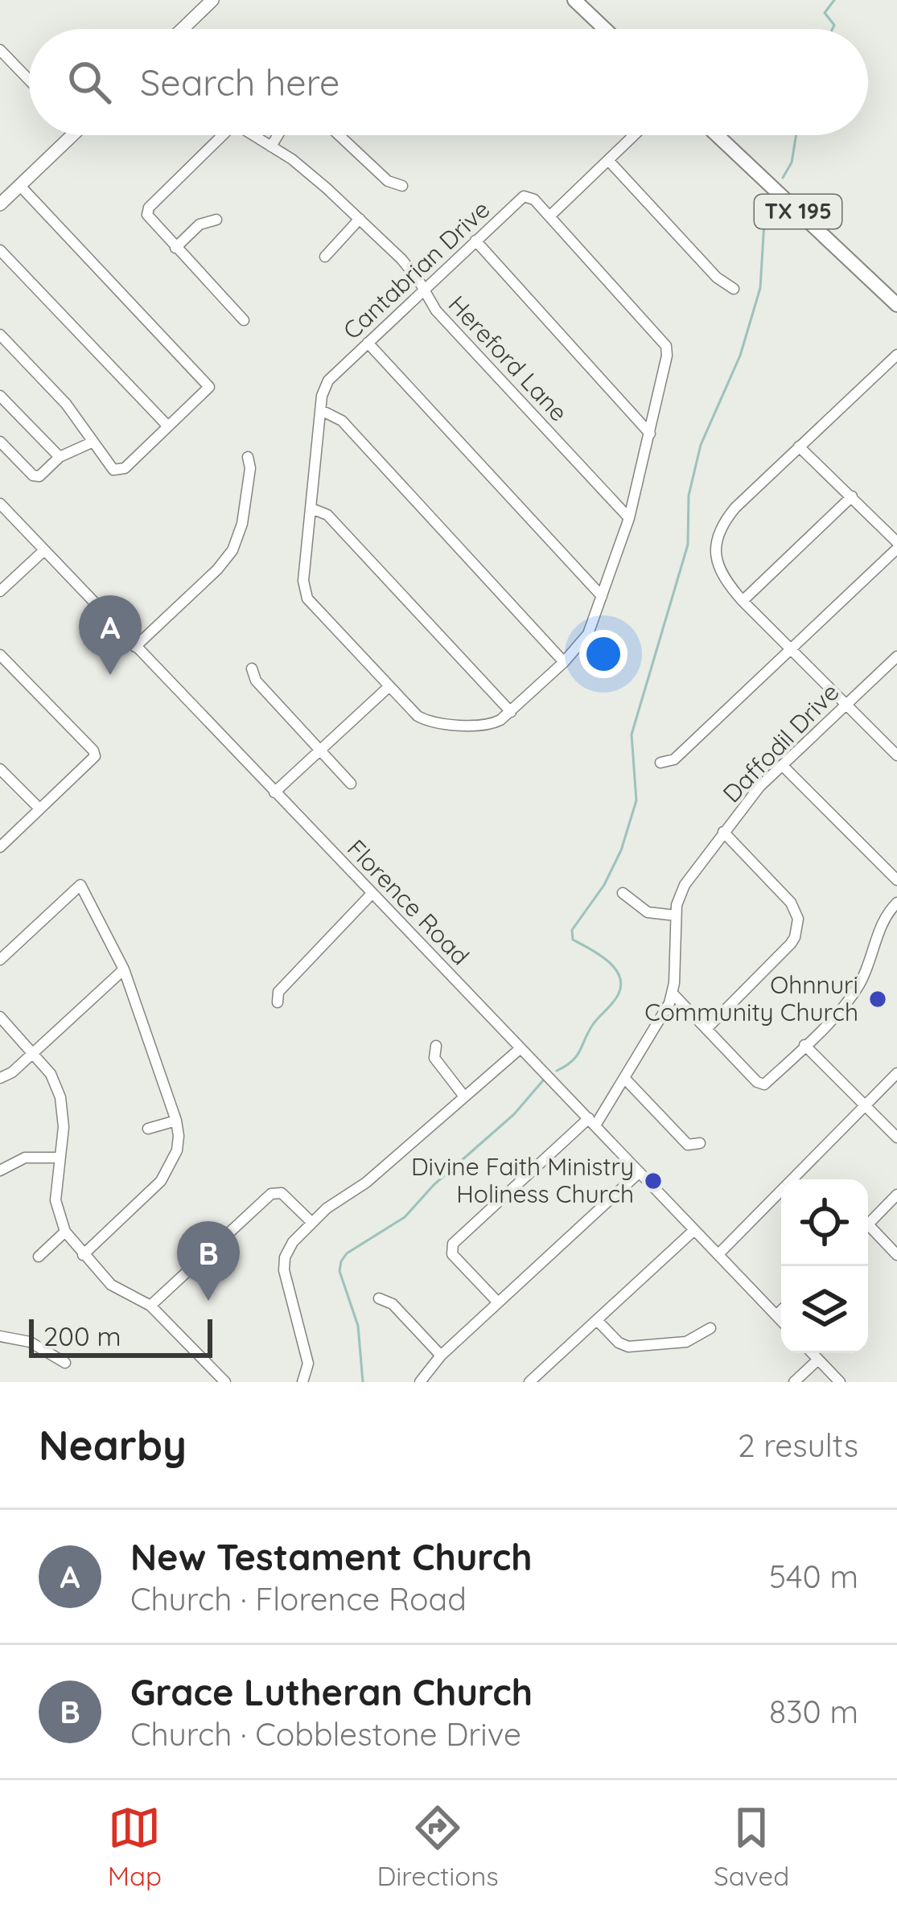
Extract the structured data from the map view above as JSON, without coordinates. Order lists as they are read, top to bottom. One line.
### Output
{"streets":{"highway":["TX 195"],"street":["Cantabrian Drive","Hereford Lane","Daffodil Drive","Florence Road"]},"crossings":[["Cantabrian Drive","Hereford Lane"],["Daffodil Drive","Florence Road"]],"places":["Ohnnuri Community Church","Divine Faith Ministry Holiness Church"],"scale_bar":"200 m","page":{"search":"Search here","pins":["A","B"],"scale":"200 m","heading":["Nearby","2 results"],"list":[{"mark":"A","name":"New Testament Church","note":"Church · Florence Road","value":"540 m"},{"mark":"B","name":"Grace Lutheran Church","note":"Church · Cobblestone Drive","value":"830 m"}],"nav":["Map","Directions","Saved"]}}
